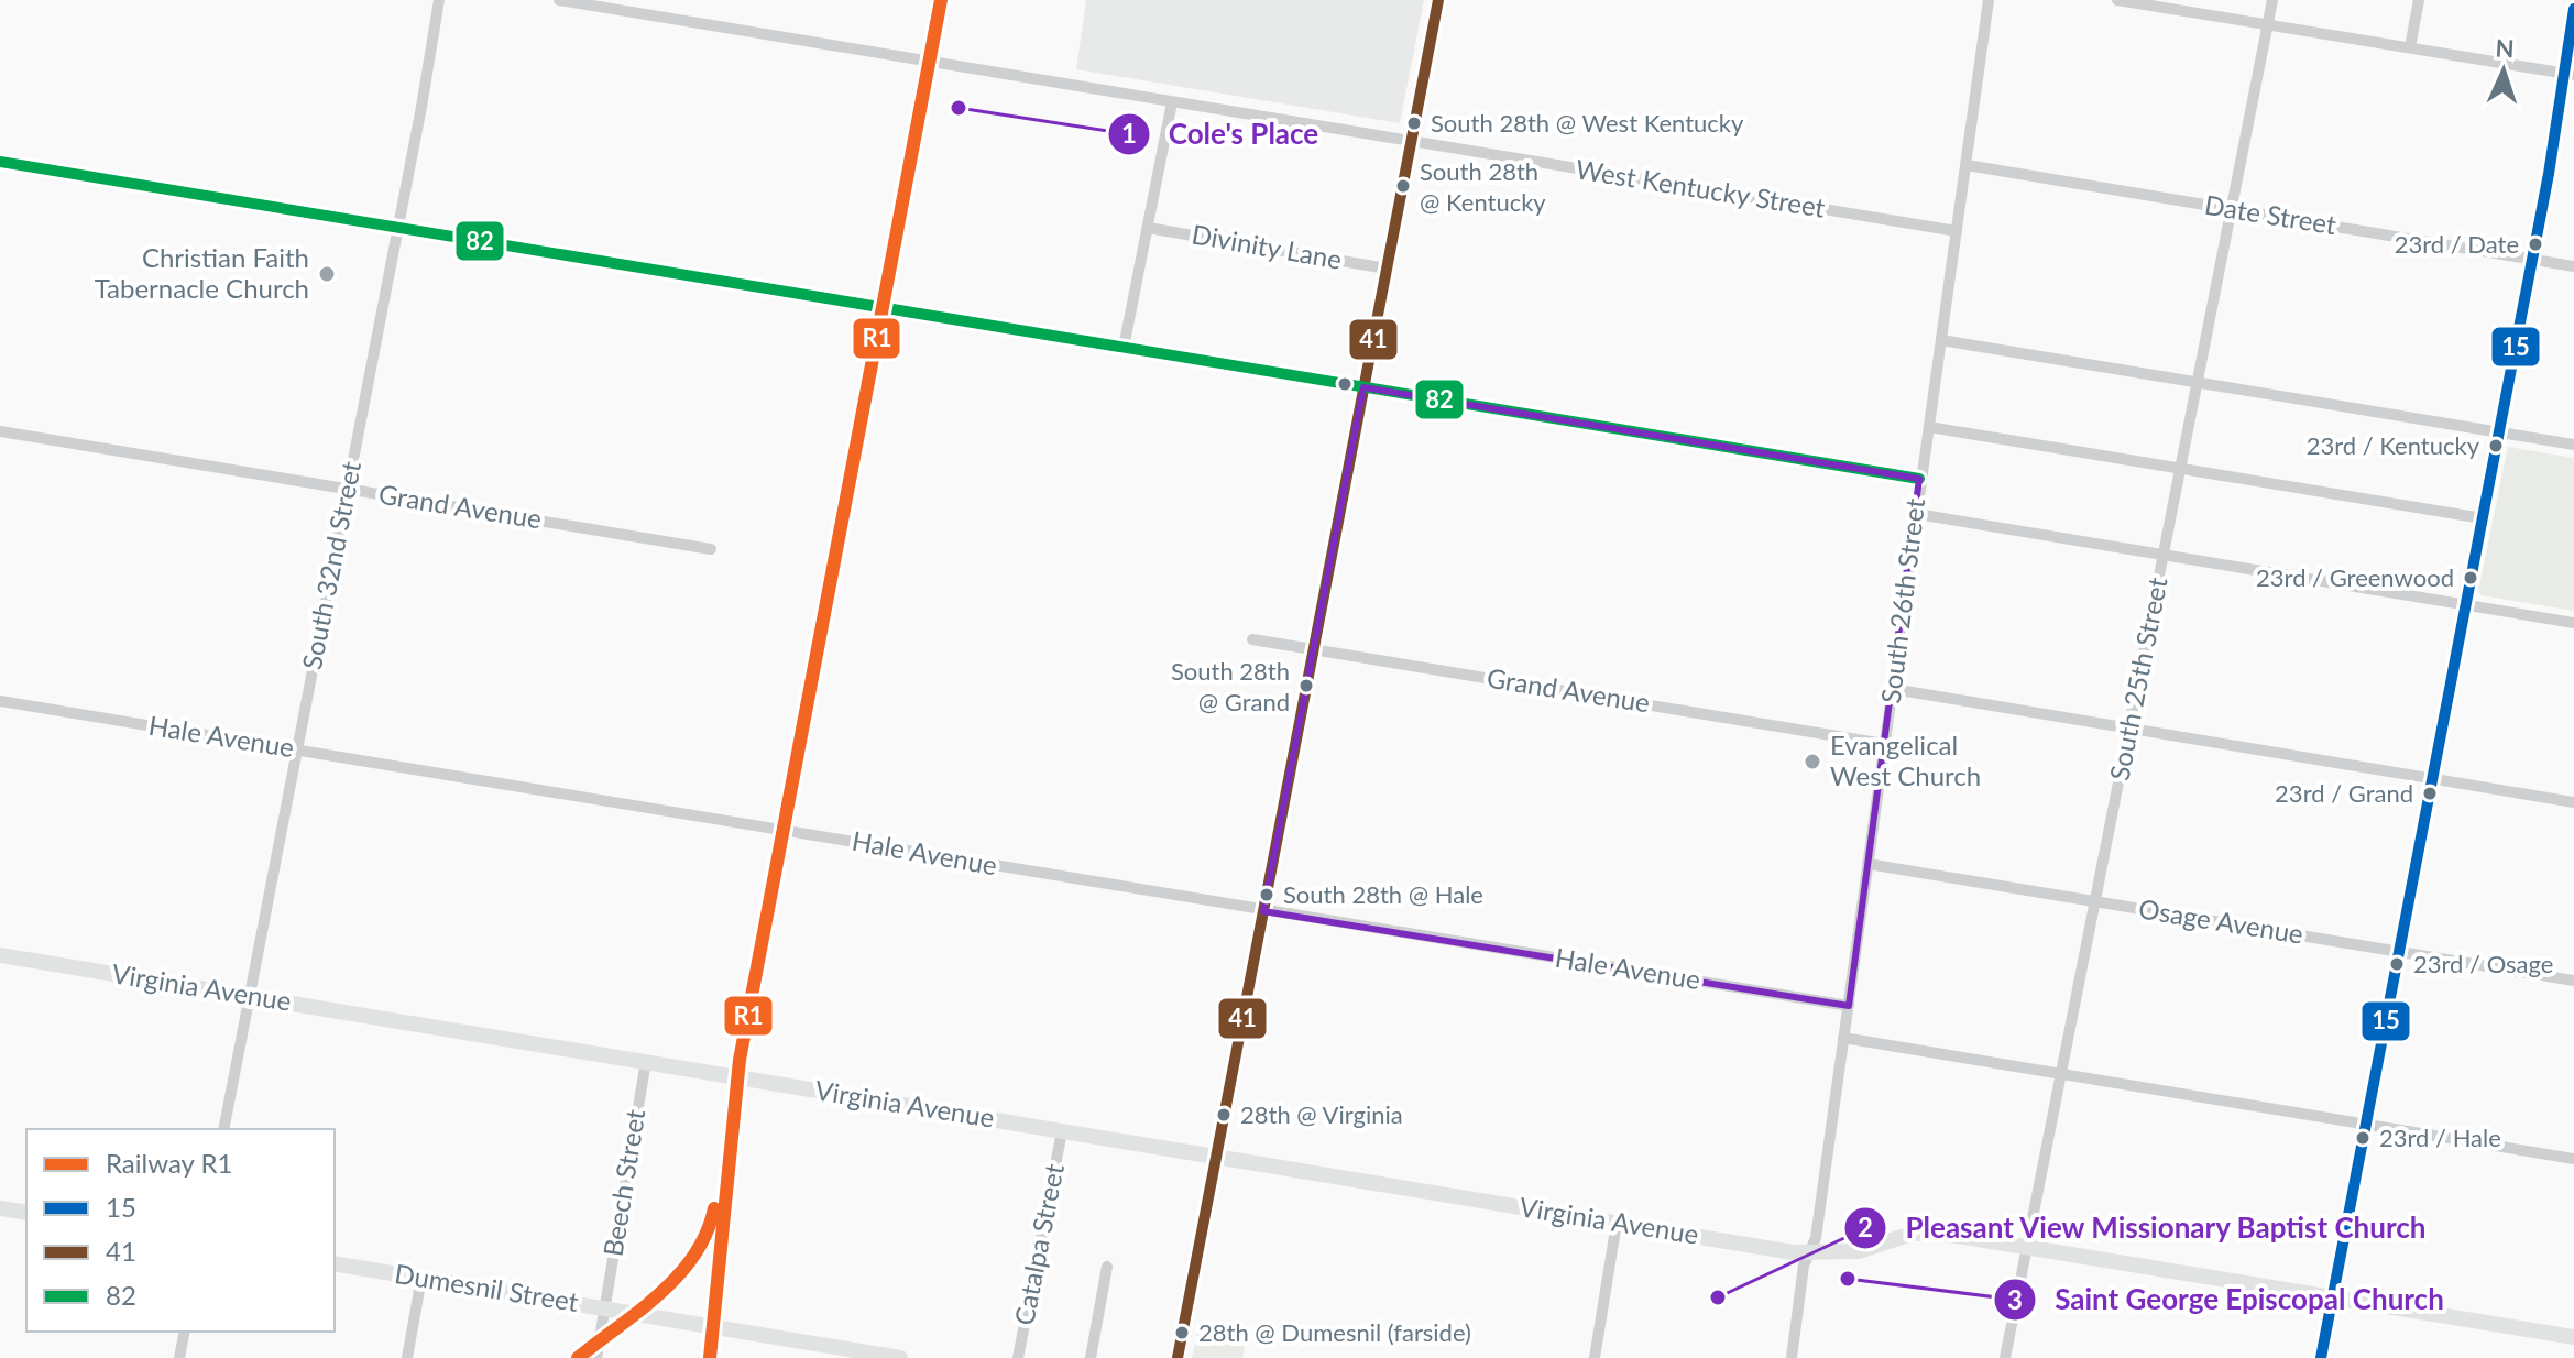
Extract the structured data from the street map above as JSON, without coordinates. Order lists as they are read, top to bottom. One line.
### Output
{"streets":{"main road":["Virginia Avenue","Dumesnil Street"],"street":["West Kentucky Street","Date Street","Divinity Lane","Grand Avenue","South 32nd Street","South 26th Street","South 25th Street","Hale Avenue","Osage Avenue","Beech Street","Catalpa Street"]},"crossings":[["West Kentucky Street","South 26th Street"],["Date Street","South 26th Street"],["Date Street","South 25th Street"],["Grand Avenue","South 32nd Street"],["Grand Avenue","South 26th Street"],["South 32nd Street","Hale Avenue"],["South 32nd Street","Virginia Avenue"],["South 26th Street","Hale Avenue"],["South 26th Street","Osage Avenue"],["South 26th Street","Virginia Avenue"],["South 25th Street","Osage Avenue"],["South 25th Street","Virginia Avenue"],["Virginia Avenue","Beech Street"],["Virginia Avenue","Catalpa Street"],["Beech Street","Dumesnil Street"]],"places":["Cole's Place","South 28th @ West Kentucky","South 28th @ Kentucky","23rd / Date","Christian Faith Tabernacle Church","23rd / Kentucky","23rd / Greenwood","South 28th @ Grand","Evangelical West Church","23rd / Grand","South 28th @ Hale","23rd / Osage","28th @ Virginia","23rd / Hale","Saint George Episcopal Church","Pleasant View Missionary Baptist Church","28th @ Dumesnil (farside)"],"lines":["rail line R1","transit line 41","transit line 15","transit line 82"],"legend":["Railway R1","15","41","82"],"north":"top"}
